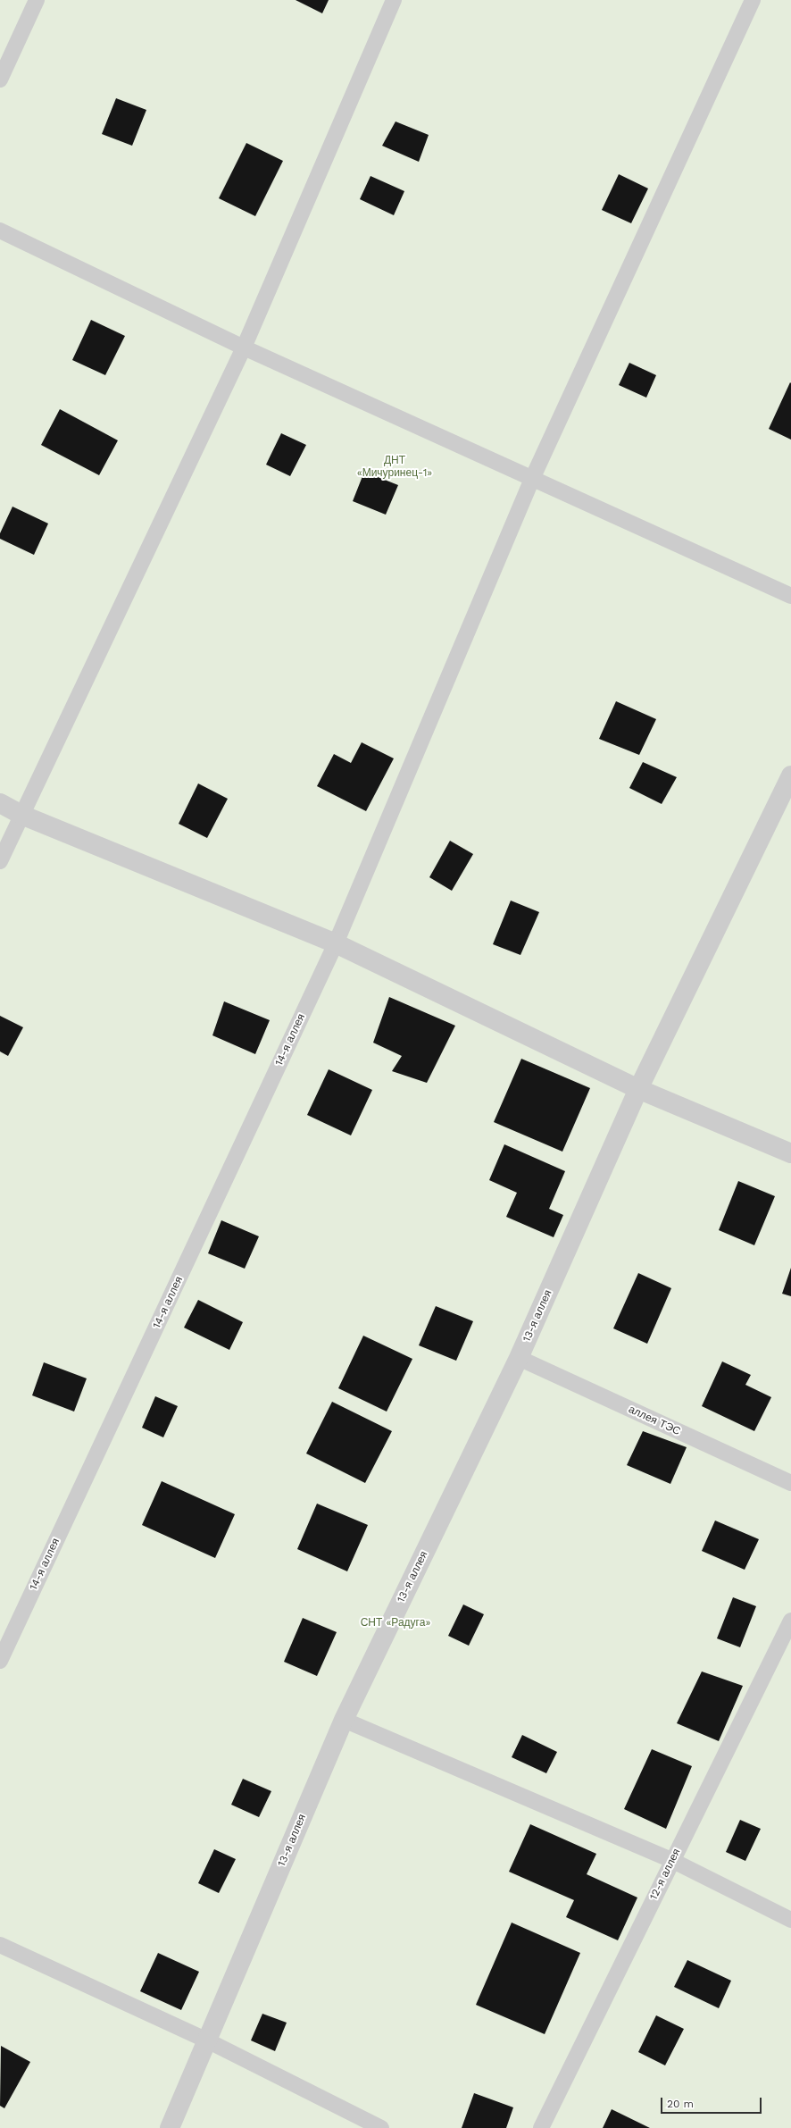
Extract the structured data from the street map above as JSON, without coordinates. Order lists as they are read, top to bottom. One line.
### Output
{"streets":{"street":["13-я аллея"],"lane":["14-я аллея","аллея ТЭС","12-я аллея"]},"crossings":[["13-я аллея","аллея ТЭС"]],"parks":["ДНТ «Мичуринец-1»","СНТ «Радуга»"],"scale_bar":"20 m"}
